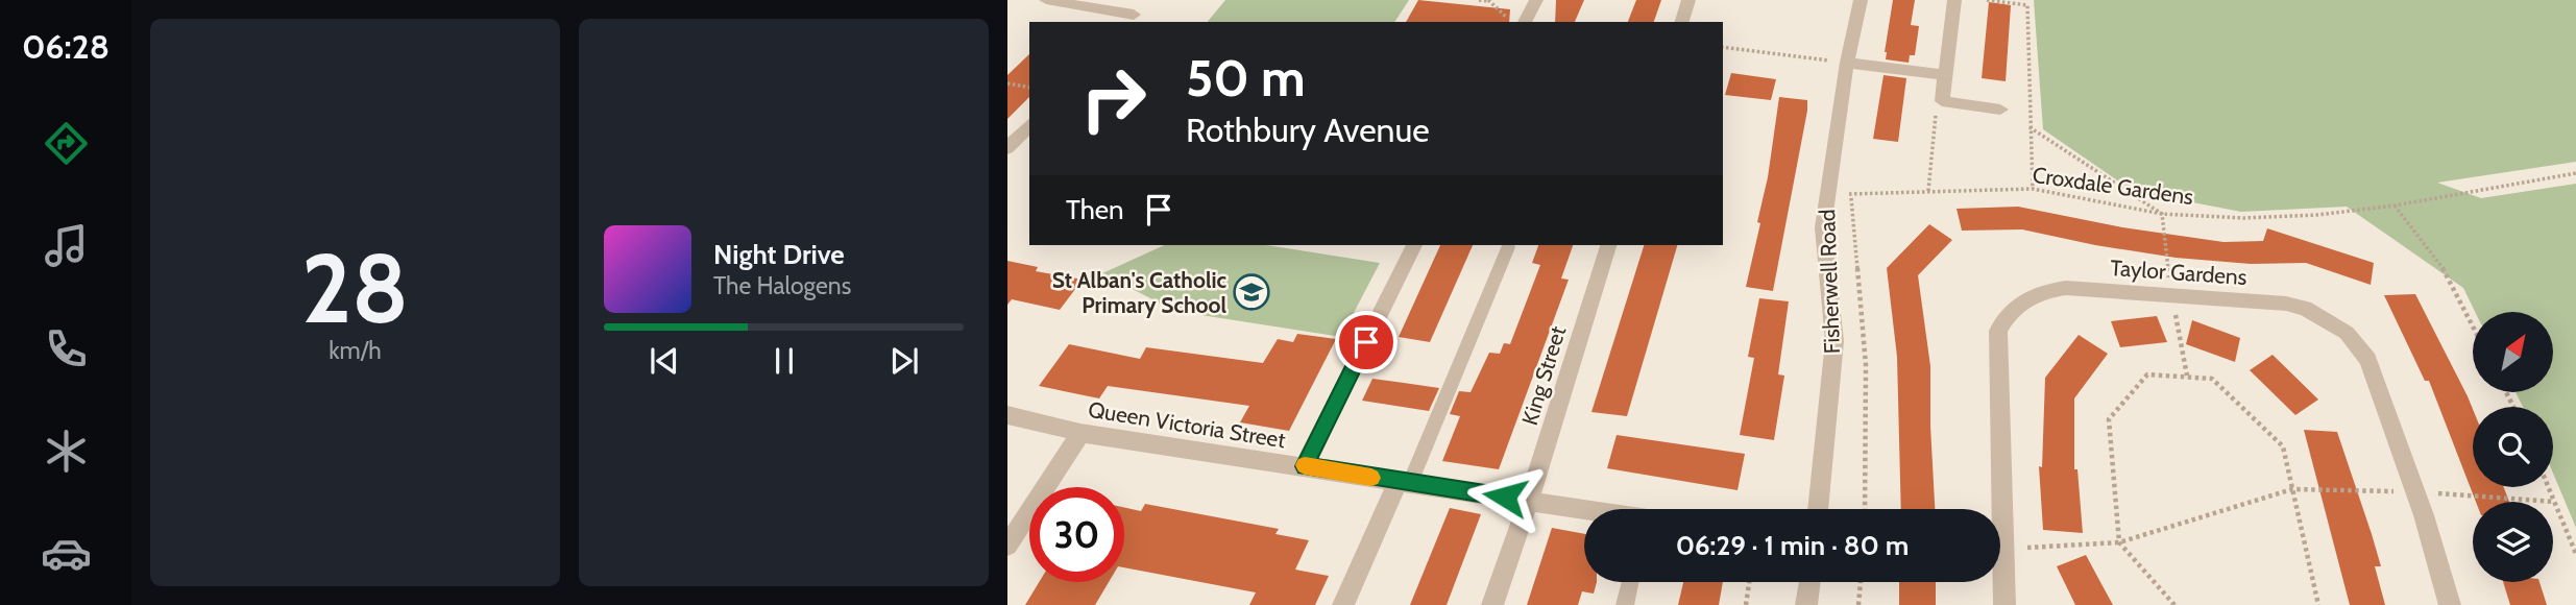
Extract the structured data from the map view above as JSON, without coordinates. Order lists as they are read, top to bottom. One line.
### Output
{"streets":{"street":["Taylor Gardens","Fisherwell Road","King Street","Queen Victoria Street"],"path":["Croxdale Gardens"]},"crossings":[["Croxdale Gardens","Fisherwell Road"],["King Street","Queen Victoria Street"]],"places":{"school or university":["St Alban's Catholic Primary School"]},"north":"top right","page":{"tabs":"06:28","tile":["28","km/h"],"turn":["50 m","Rothbury Avenue"],"then":"Then","song":["Night Drive","The Halogens"],"limit":"30","trip":"06:29 · 1 min · 80 m"}}
